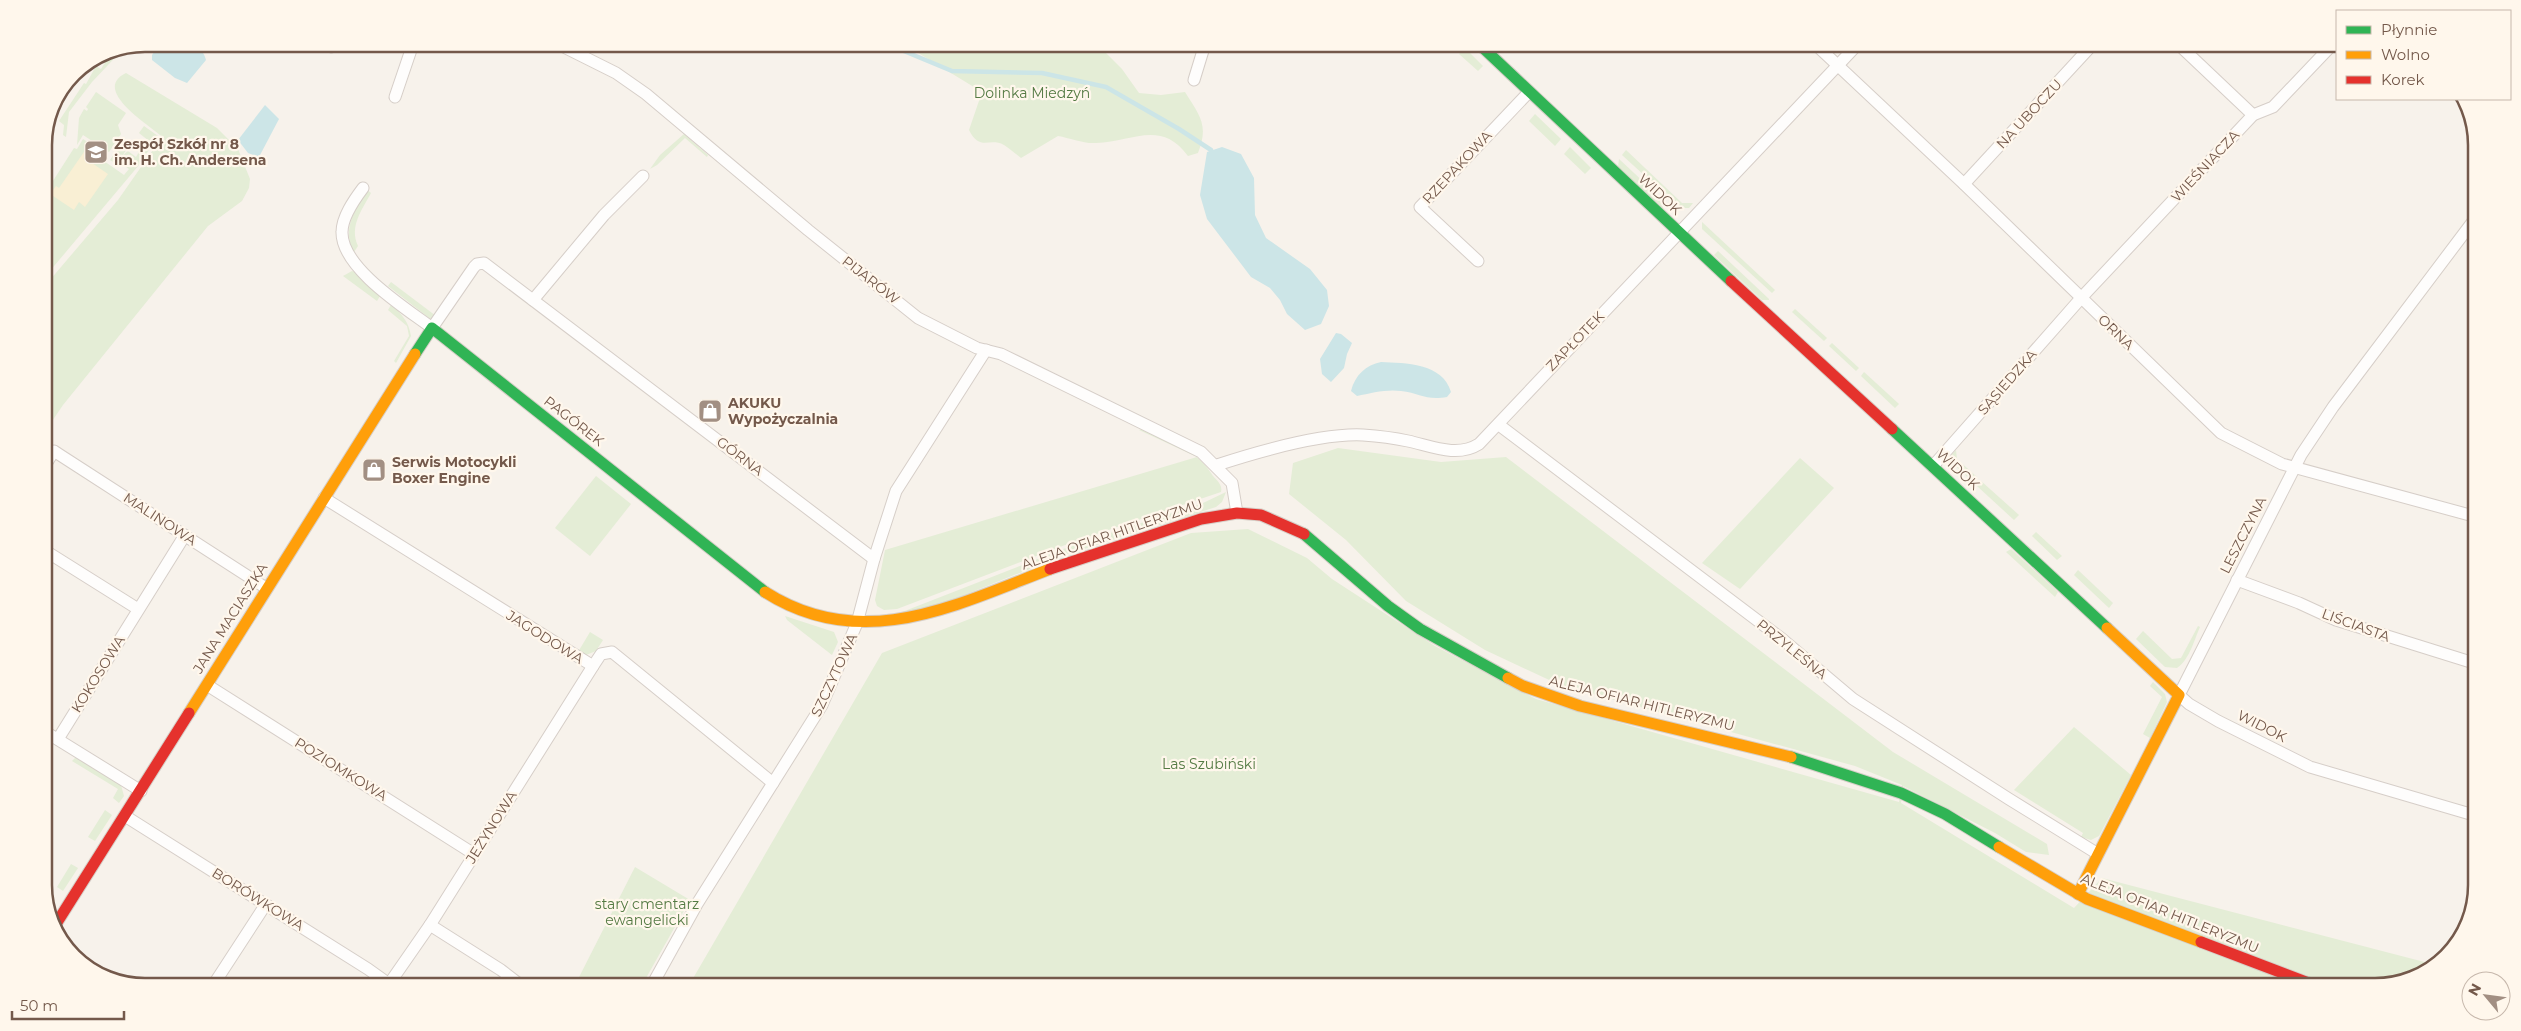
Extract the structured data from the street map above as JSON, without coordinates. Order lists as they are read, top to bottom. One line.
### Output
{"streets":{"street":["NA UBOCZU","WIEŚNIACZA","RZEPAKOWA","WIDOK","PIJARÓW","ORNA","ZAPŁOTEK","SĄSIEDZKA","PAGÓREK","GÓRNA","MALINOWA","ALEJA OFIAR HITLERYZMU","LESZCZYNA","JANA MACIASZKA","LIŚCIASTA","JAGODOWA","PRZYLEŚNA","KOKOSOWA","SZCZYTOWA","POZIOMKOWA","JEŻYNOWA","BORÓWKOWA"]},"crossings":[["NA UBOCZU","ORNA"],["WIEŚNIACZA","ORNA"],["WIEŚNIACZA","SĄSIEDZKA"],["RZEPAKOWA","WIDOK"],["WIDOK","ZAPŁOTEK"],["WIDOK","SĄSIEDZKA"],["WIDOK","LESZCZYNA"],["PIJARÓW","ZAPŁOTEK"],["PIJARÓW","ALEJA OFIAR HITLERYZMU"],["PIJARÓW","SZCZYTOWA"],["ORNA","ZAPŁOTEK"],["ORNA","SĄSIEDZKA"],["ORNA","LESZCZYNA"],["ZAPŁOTEK","PRZYLEŚNA"],["PAGÓREK","GÓRNA"],["PAGÓREK","ALEJA OFIAR HITLERYZMU"],["PAGÓREK","JANA MACIASZKA"],["PAGÓREK","SZCZYTOWA"],["GÓRNA","JANA MACIASZKA"],["GÓRNA","SZCZYTOWA"],["MALINOWA","JANA MACIASZKA"],["MALINOWA","KOKOSOWA"],["ALEJA OFIAR HITLERYZMU","LESZCZYNA"],["ALEJA OFIAR HITLERYZMU","SZCZYTOWA"],["LESZCZYNA","LIŚCIASTA"],["LESZCZYNA","PRZYLEŚNA"],["JANA MACIASZKA","JAGODOWA"],["JANA MACIASZKA","POZIOMKOWA"],["JANA MACIASZKA","BORÓWKOWA"],["JAGODOWA","SZCZYTOWA"],["JAGODOWA","JEŻYNOWA"],["POZIOMKOWA","JEŻYNOWA"]],"parks":["Dolinka Miedzyń","Las Szubiński","stary cmentarz ewangelicki"],"places":{"school or university":["Zespół Szkół nr 8 im. H. Ch. Andersena"],"shop":["AKUKU Wypożyczalnia","Serwis Motocykli Boxer Engine"]},"legend":["Płynnie","Wolno","Korek"],"scale_bar":"50 m","north":"top left"}
